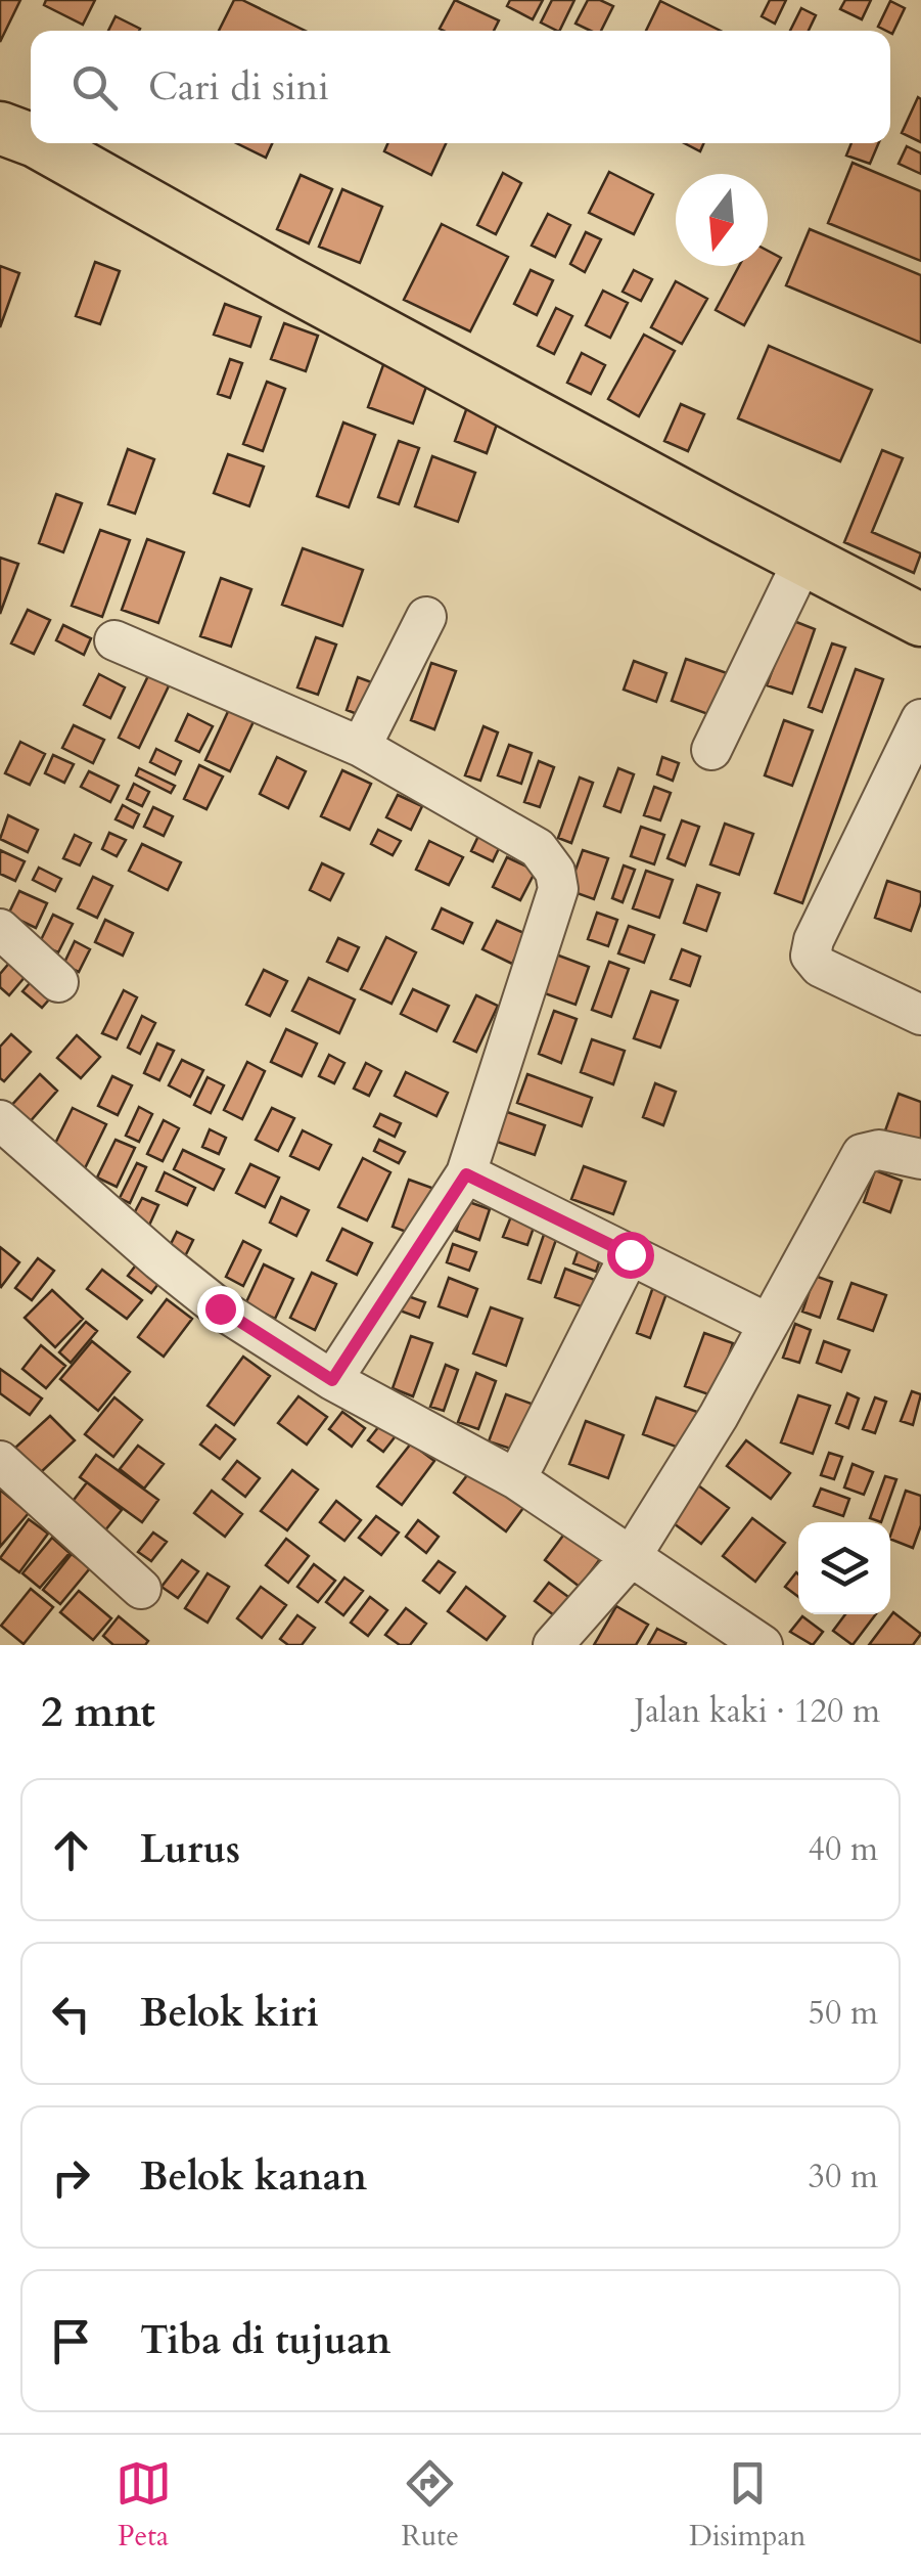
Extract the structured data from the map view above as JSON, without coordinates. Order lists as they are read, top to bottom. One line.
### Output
{"north":"bottom","page":{"search":"Cari di sini","heading":["2 mnt","Jalan kaki · 120 m"],"list":[["Lurus","40 m"],["Belok kiri","50 m"],["Belok kanan","30 m"],"Tiba di tujuan"],"nav":["Peta","Rute","Disimpan"]}}
